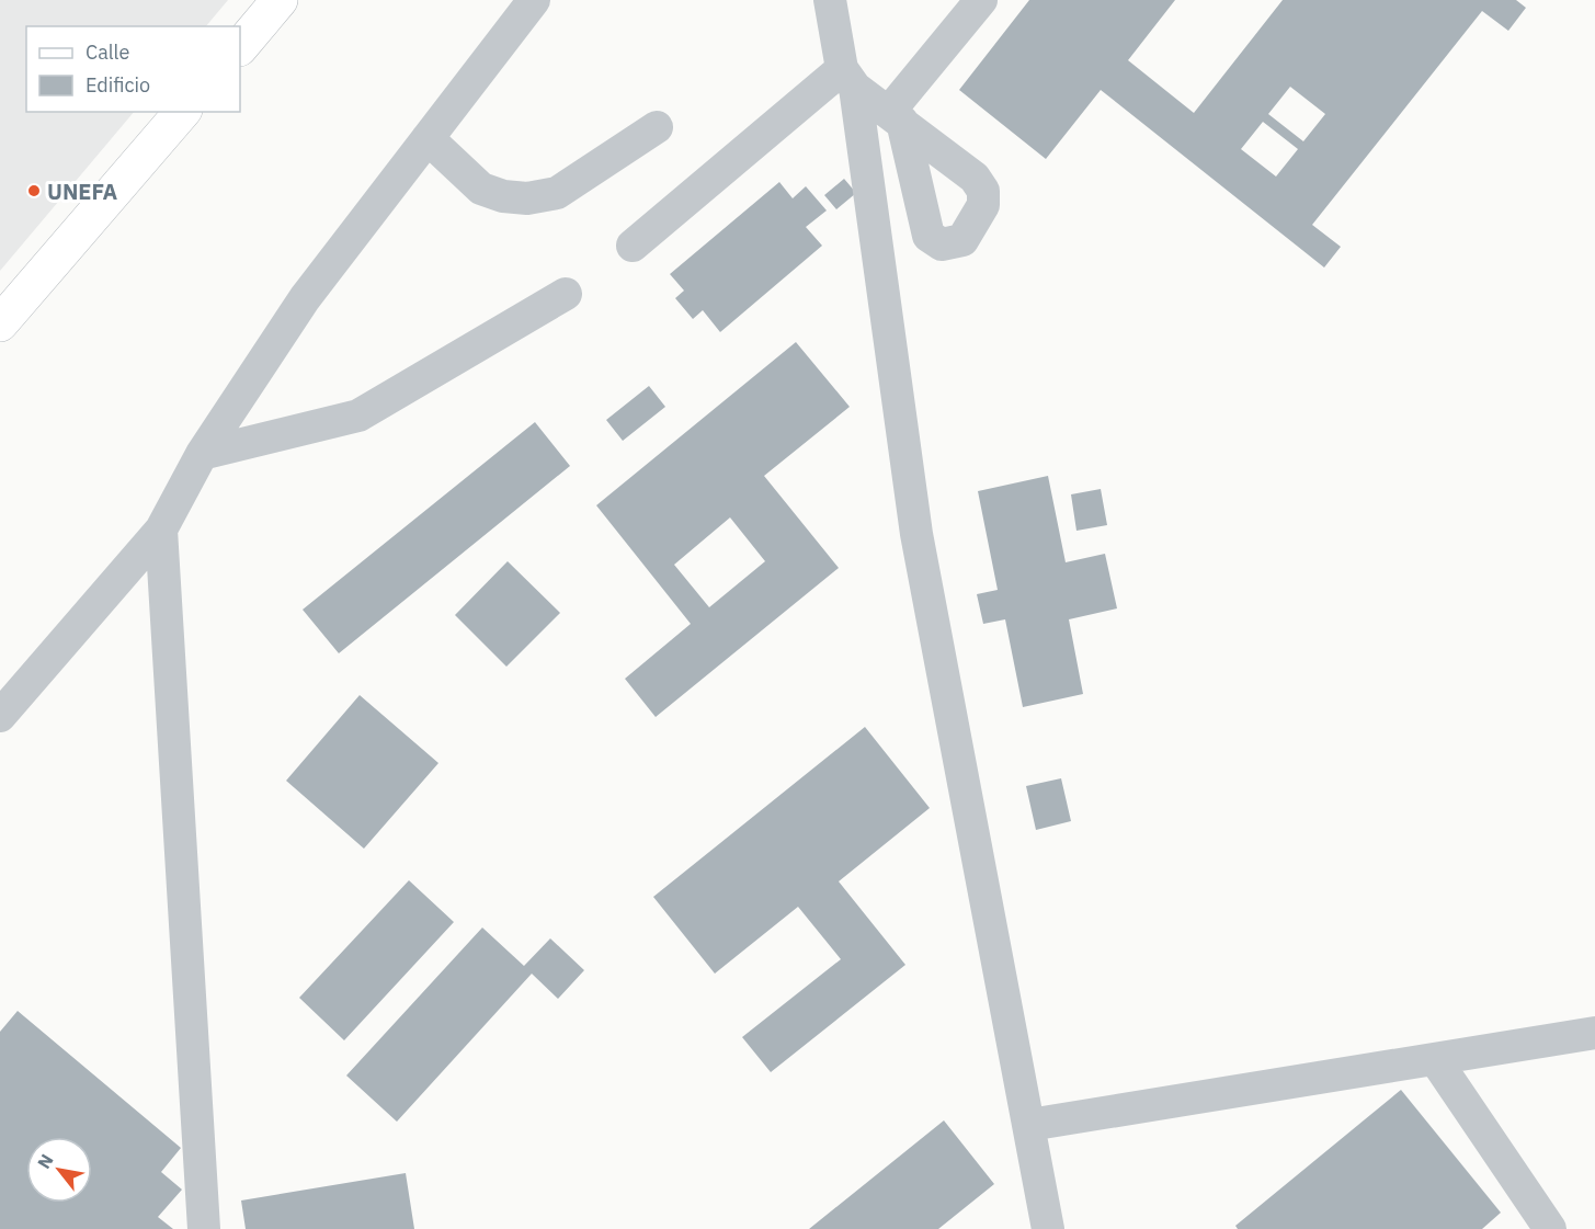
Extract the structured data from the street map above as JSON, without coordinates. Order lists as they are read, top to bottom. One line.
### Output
{"places":["UNEFA"],"legend":["Calle","Edificio"],"north":"top left"}
